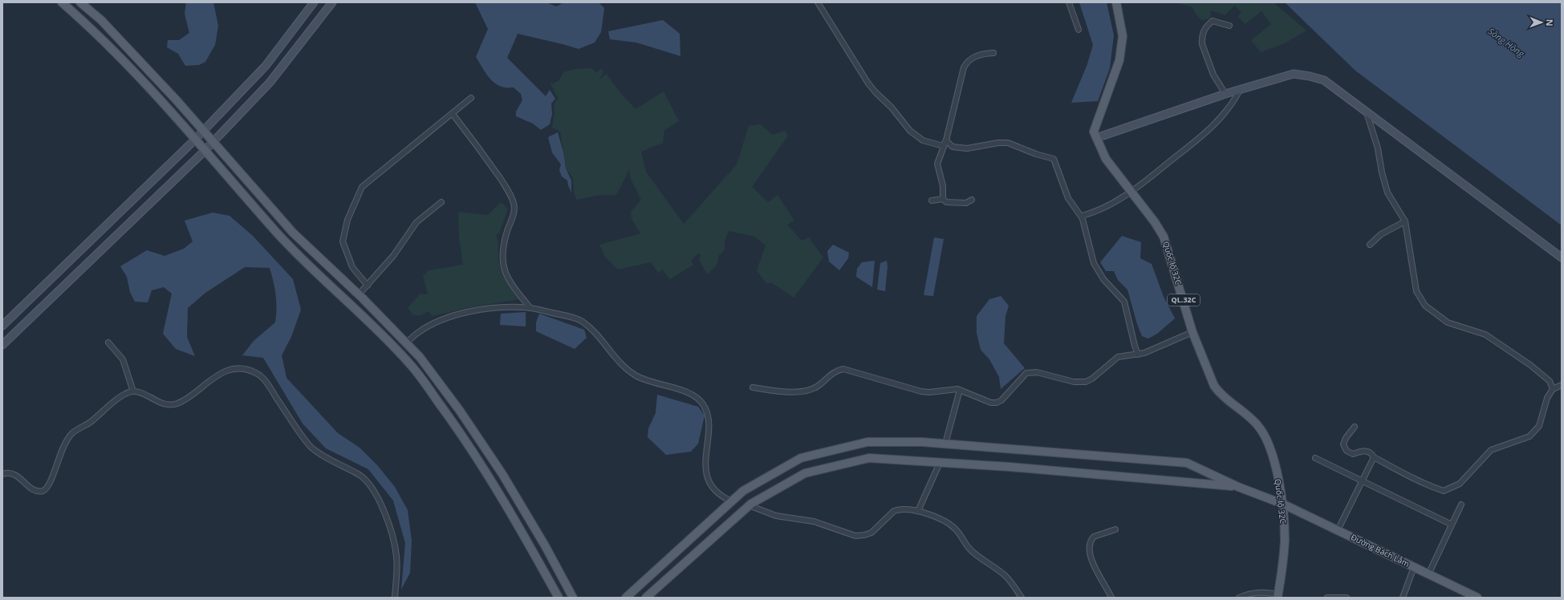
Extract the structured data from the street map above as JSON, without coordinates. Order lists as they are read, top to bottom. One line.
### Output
{"streets":{"main road":["Quốc lộ 32C","QL.32C","Đường Bách Lẫm"]},"crossings":[["Quốc lộ 32C","Đường Bách Lẫm"]],"water":["Sông Hồng"],"north":"right"}
